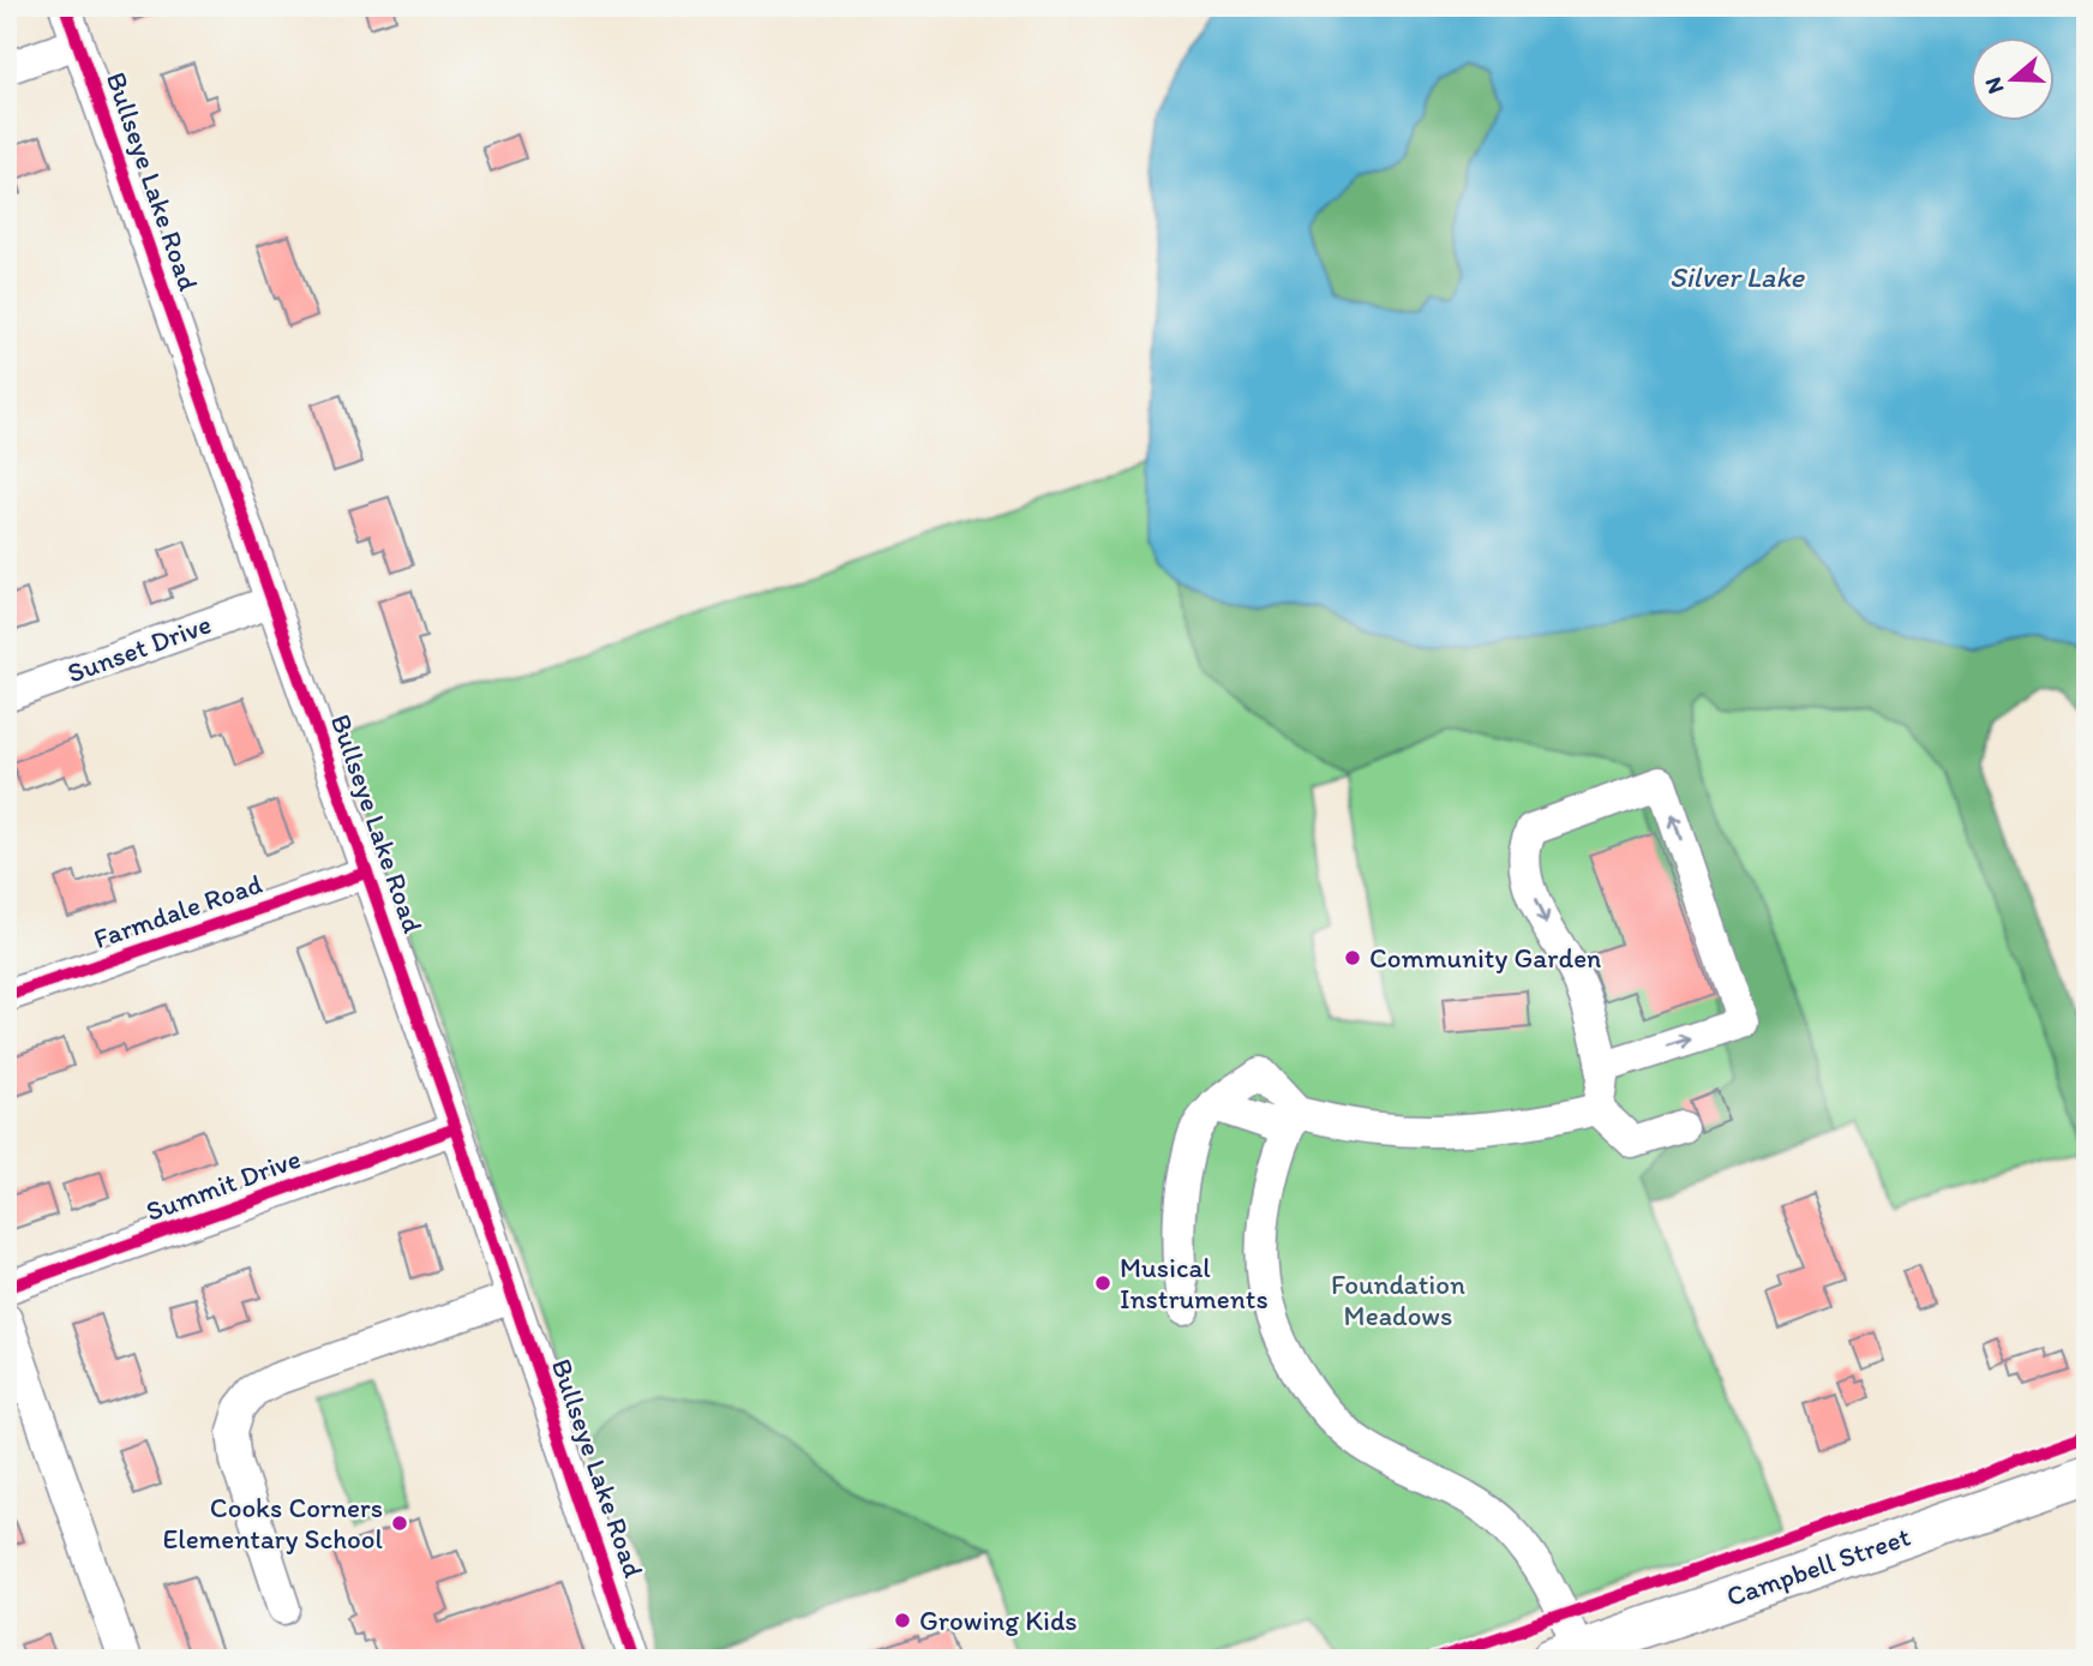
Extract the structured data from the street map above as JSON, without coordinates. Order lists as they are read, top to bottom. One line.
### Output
{"streets":{"main road":["Campbell Street"],"street":["Bullseye Lake Road","Sunset Drive","Farmdale Road","Summit Drive"]},"crossings":[["Bullseye Lake Road","Sunset Drive"],["Bullseye Lake Road","Farmdale Road"],["Bullseye Lake Road","Summit Drive"]],"water":["Silver Lake"],"parks":["Foundation Meadows"],"places":["Community Garden","Musical Instruments","Cooks Corners Elementary School","Growing Kids"],"north":"left"}
